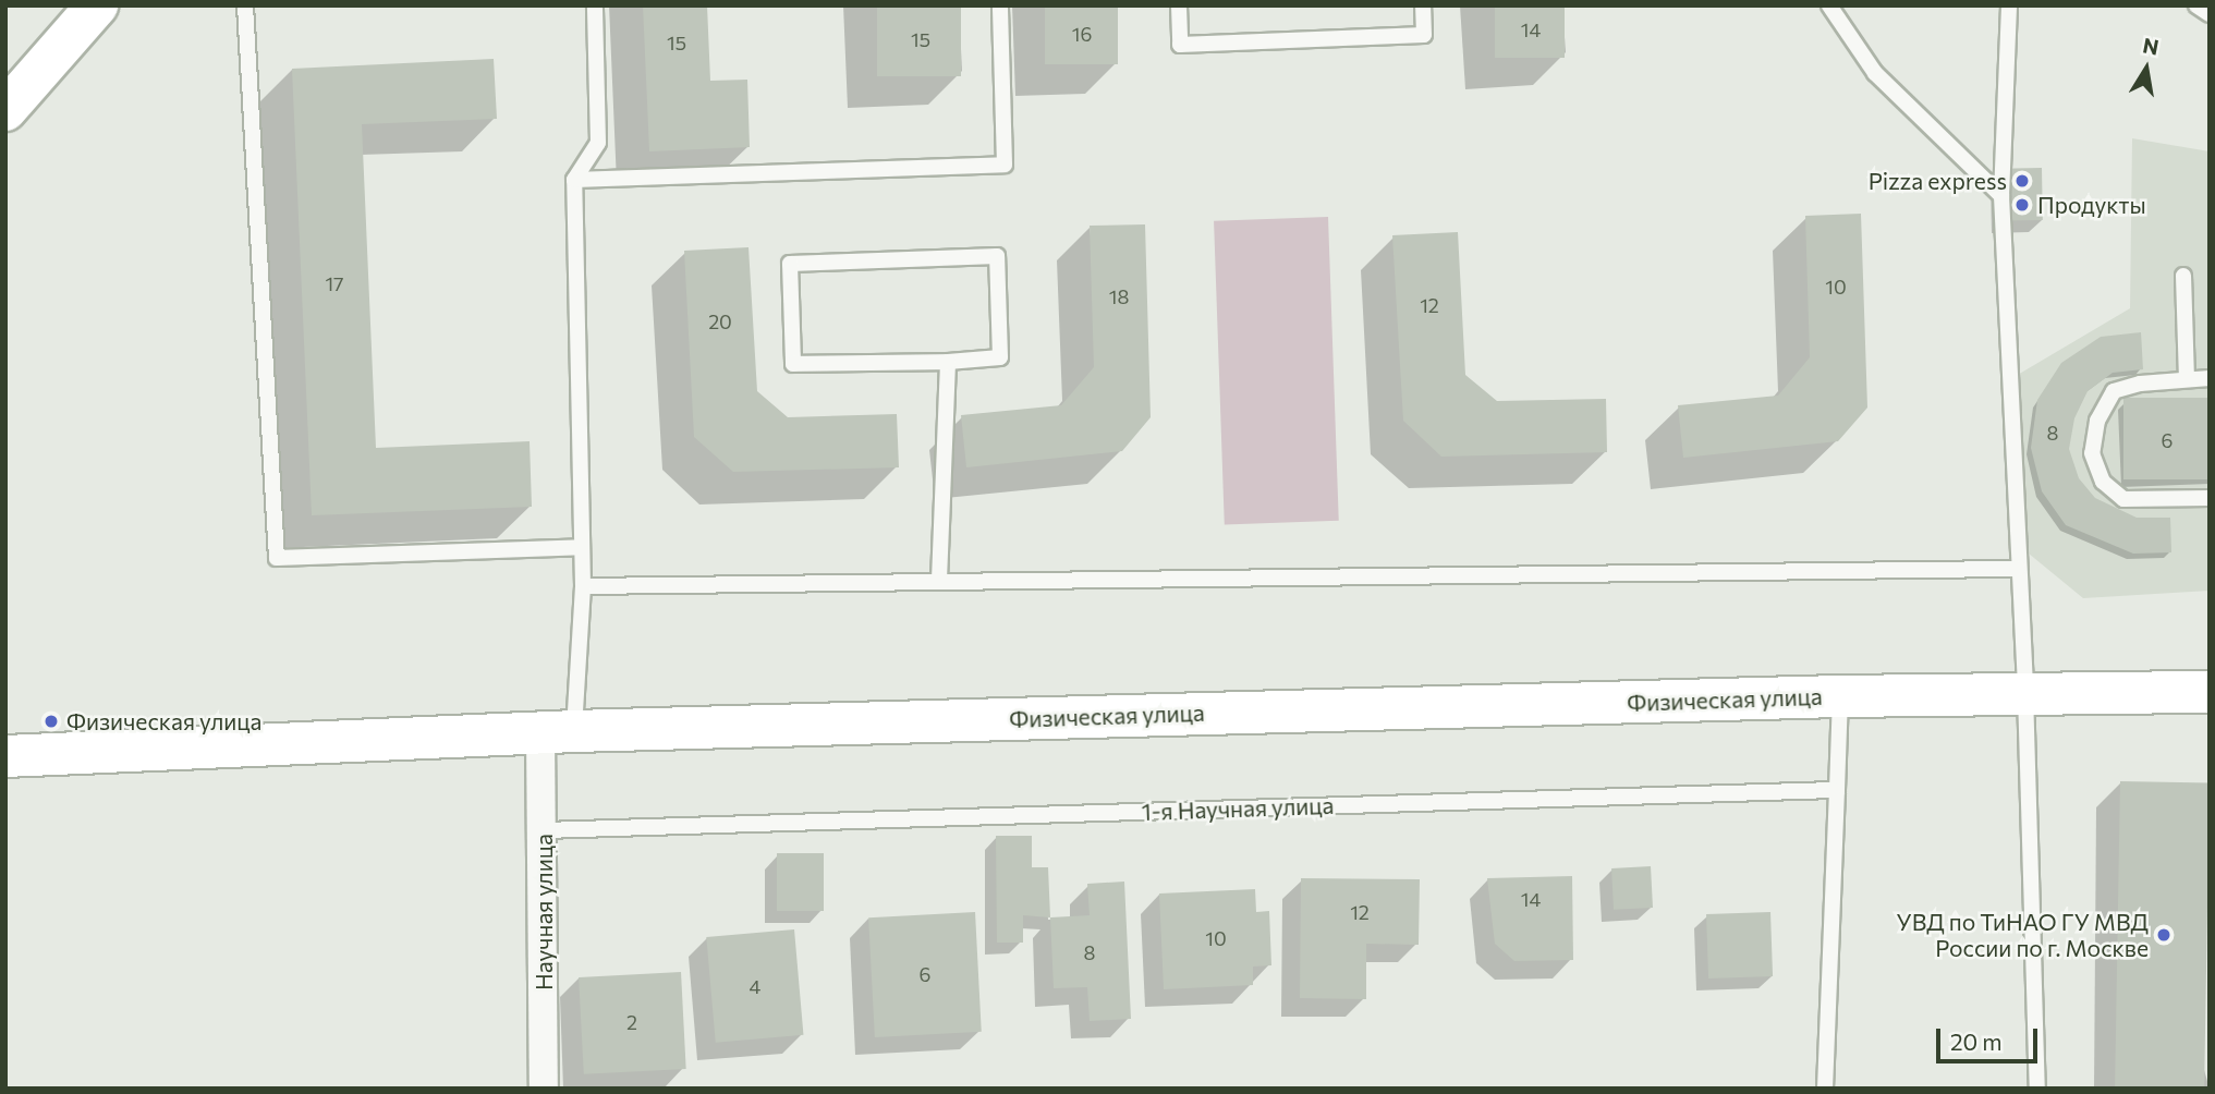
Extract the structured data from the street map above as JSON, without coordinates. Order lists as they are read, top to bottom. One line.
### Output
{"streets":{"street":["Физическая улица","Научная улица"],"lane":["1-я Научная улица"]},"crossings":[["Физическая улица","Научная улица"],["1-я Научная улица","Научная улица"]],"places":["Pizza express","Продукты","Физическая улица","УВД по ТиНАО ГУ МВД России по г. Москве"],"house_numbers":["14","16","15","15","17","10","18","12","20","8","6","14","12","10","8","6","4","2"],"scale_bar":"20 m","north":"top"}
